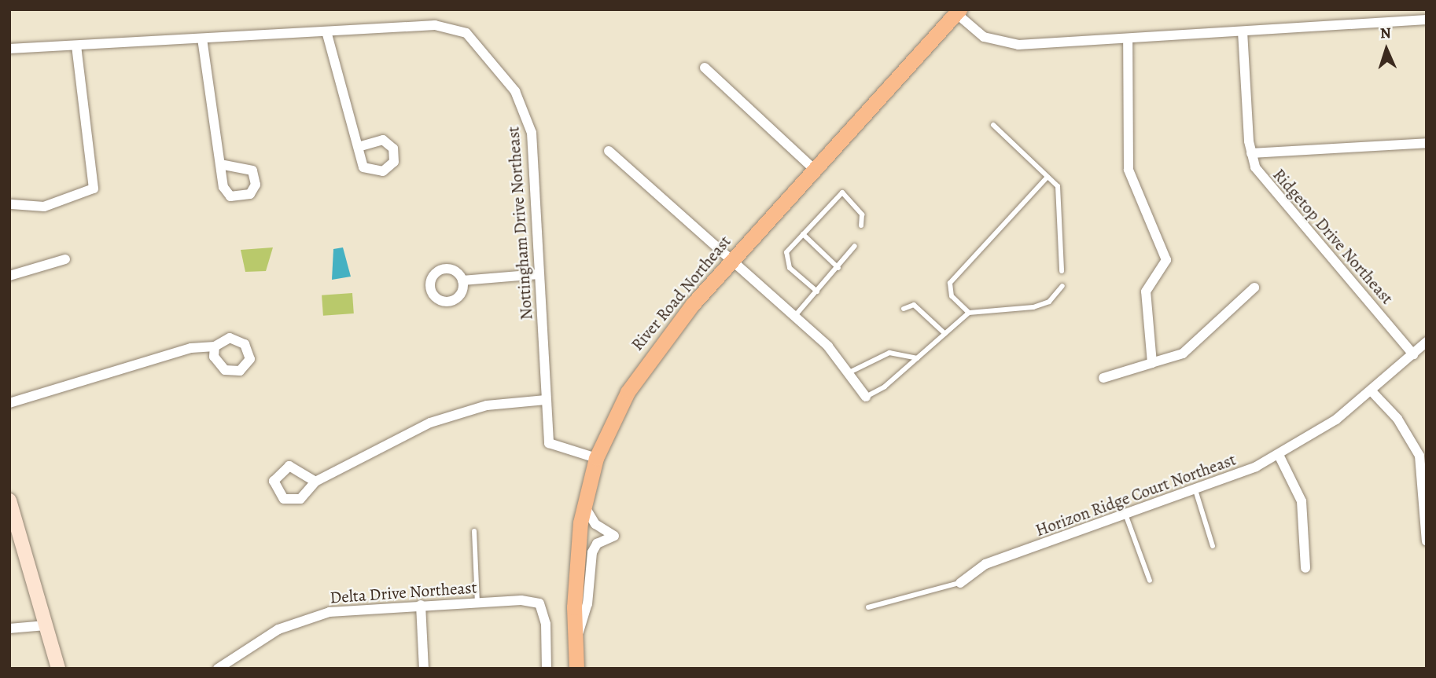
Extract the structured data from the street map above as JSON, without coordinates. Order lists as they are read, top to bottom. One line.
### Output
{"streets":{"main road":["River Road Northeast"],"street":["Nottingham Drive Northeast","Ridgetop Drive Northeast","Horizon Ridge Court Northeast","Delta Drive Northeast"]},"crossings":[["Nottingham Drive Northeast","River Road Northeast"],["Ridgetop Drive Northeast","Horizon Ridge Court Northeast"]],"north":"top"}
